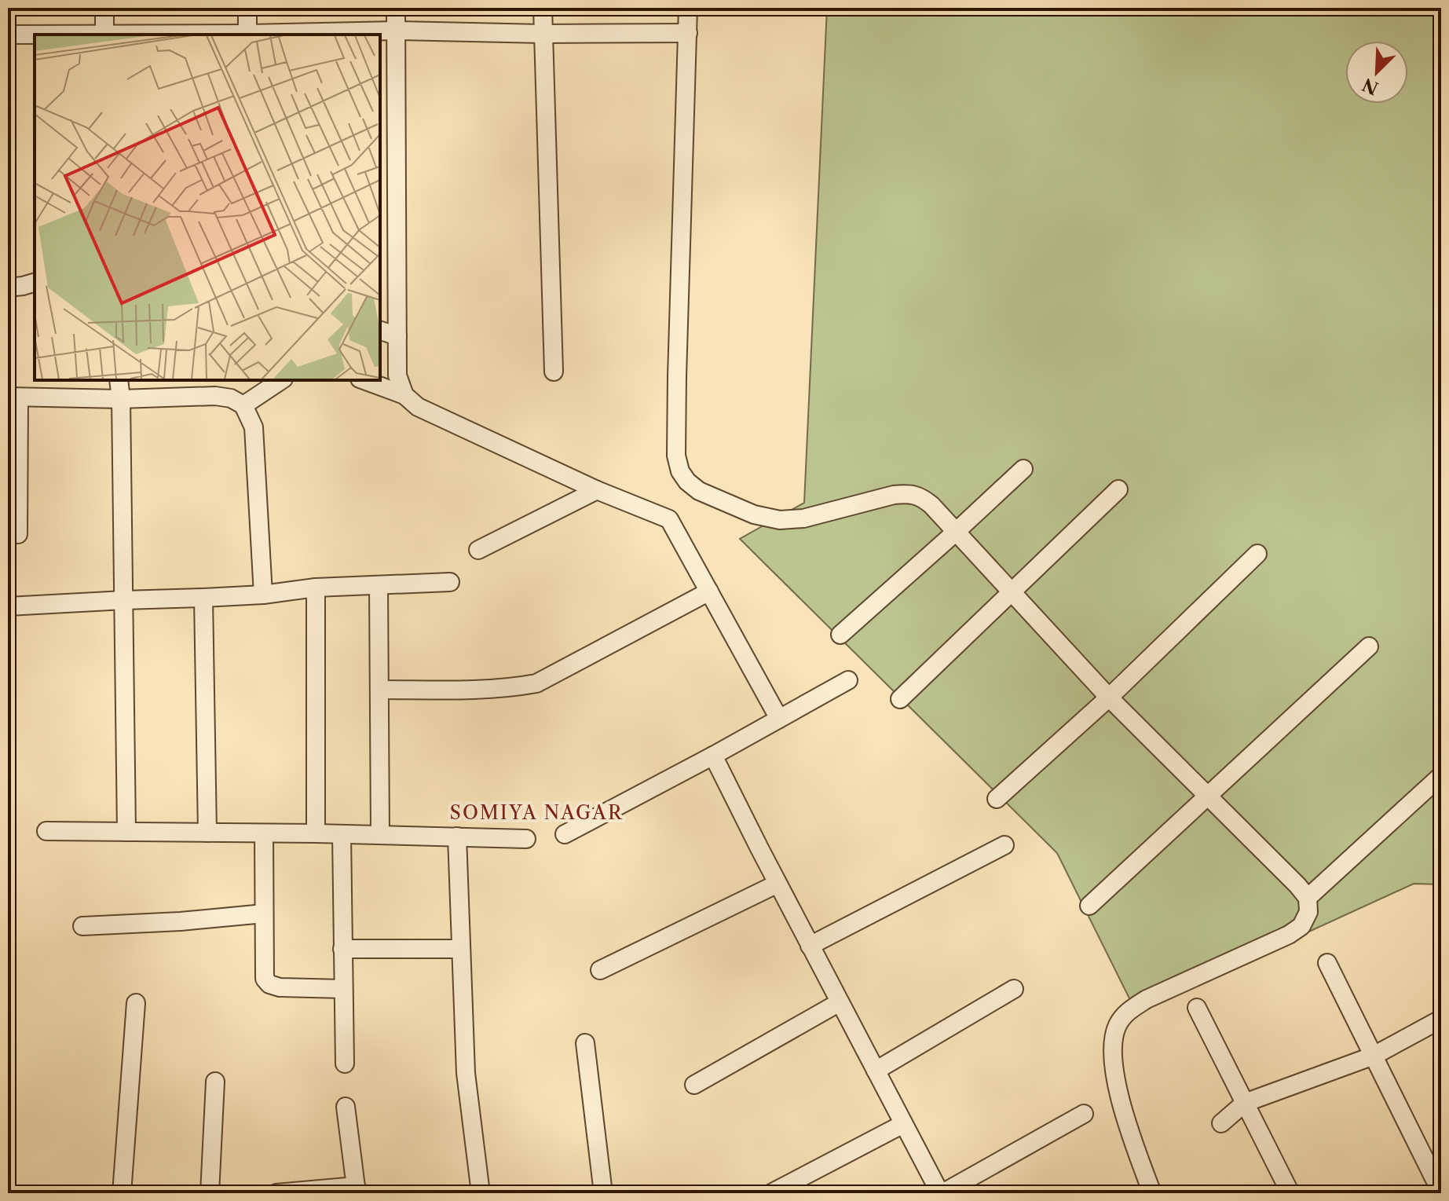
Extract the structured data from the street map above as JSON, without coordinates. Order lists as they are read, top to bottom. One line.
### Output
{"districts":["SOMIYA NAGAR"],"north":"bottom left"}
